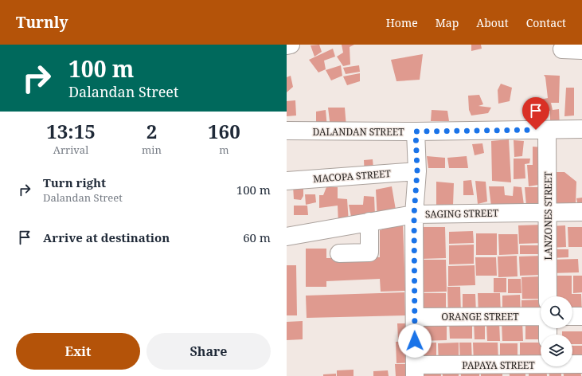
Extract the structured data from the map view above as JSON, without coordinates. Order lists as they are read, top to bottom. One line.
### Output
{"streets":{"street":["DALANDAN STREET","MACOPA STREET","SAGING STREET","LANZONES STREET","ORANGE STREET","PAPAYA STREET"]},"crossings":[["DALANDAN STREET","LANZONES STREET"],["SAGING STREET","LANZONES STREET"]],"page":{"header":"Turnly","nav":["Home","Map","About","Contact"],"turn":["100 m","Dalandan Street"],"eta":["13:15","Arrival","2","min","160","m"],"list":[{"name":"Turn right","note":"Dalandan Street","value":"100 m"},{"name":"Arrive at destination","value":"60 m"}],"buttons":["Exit","Share"]}}
